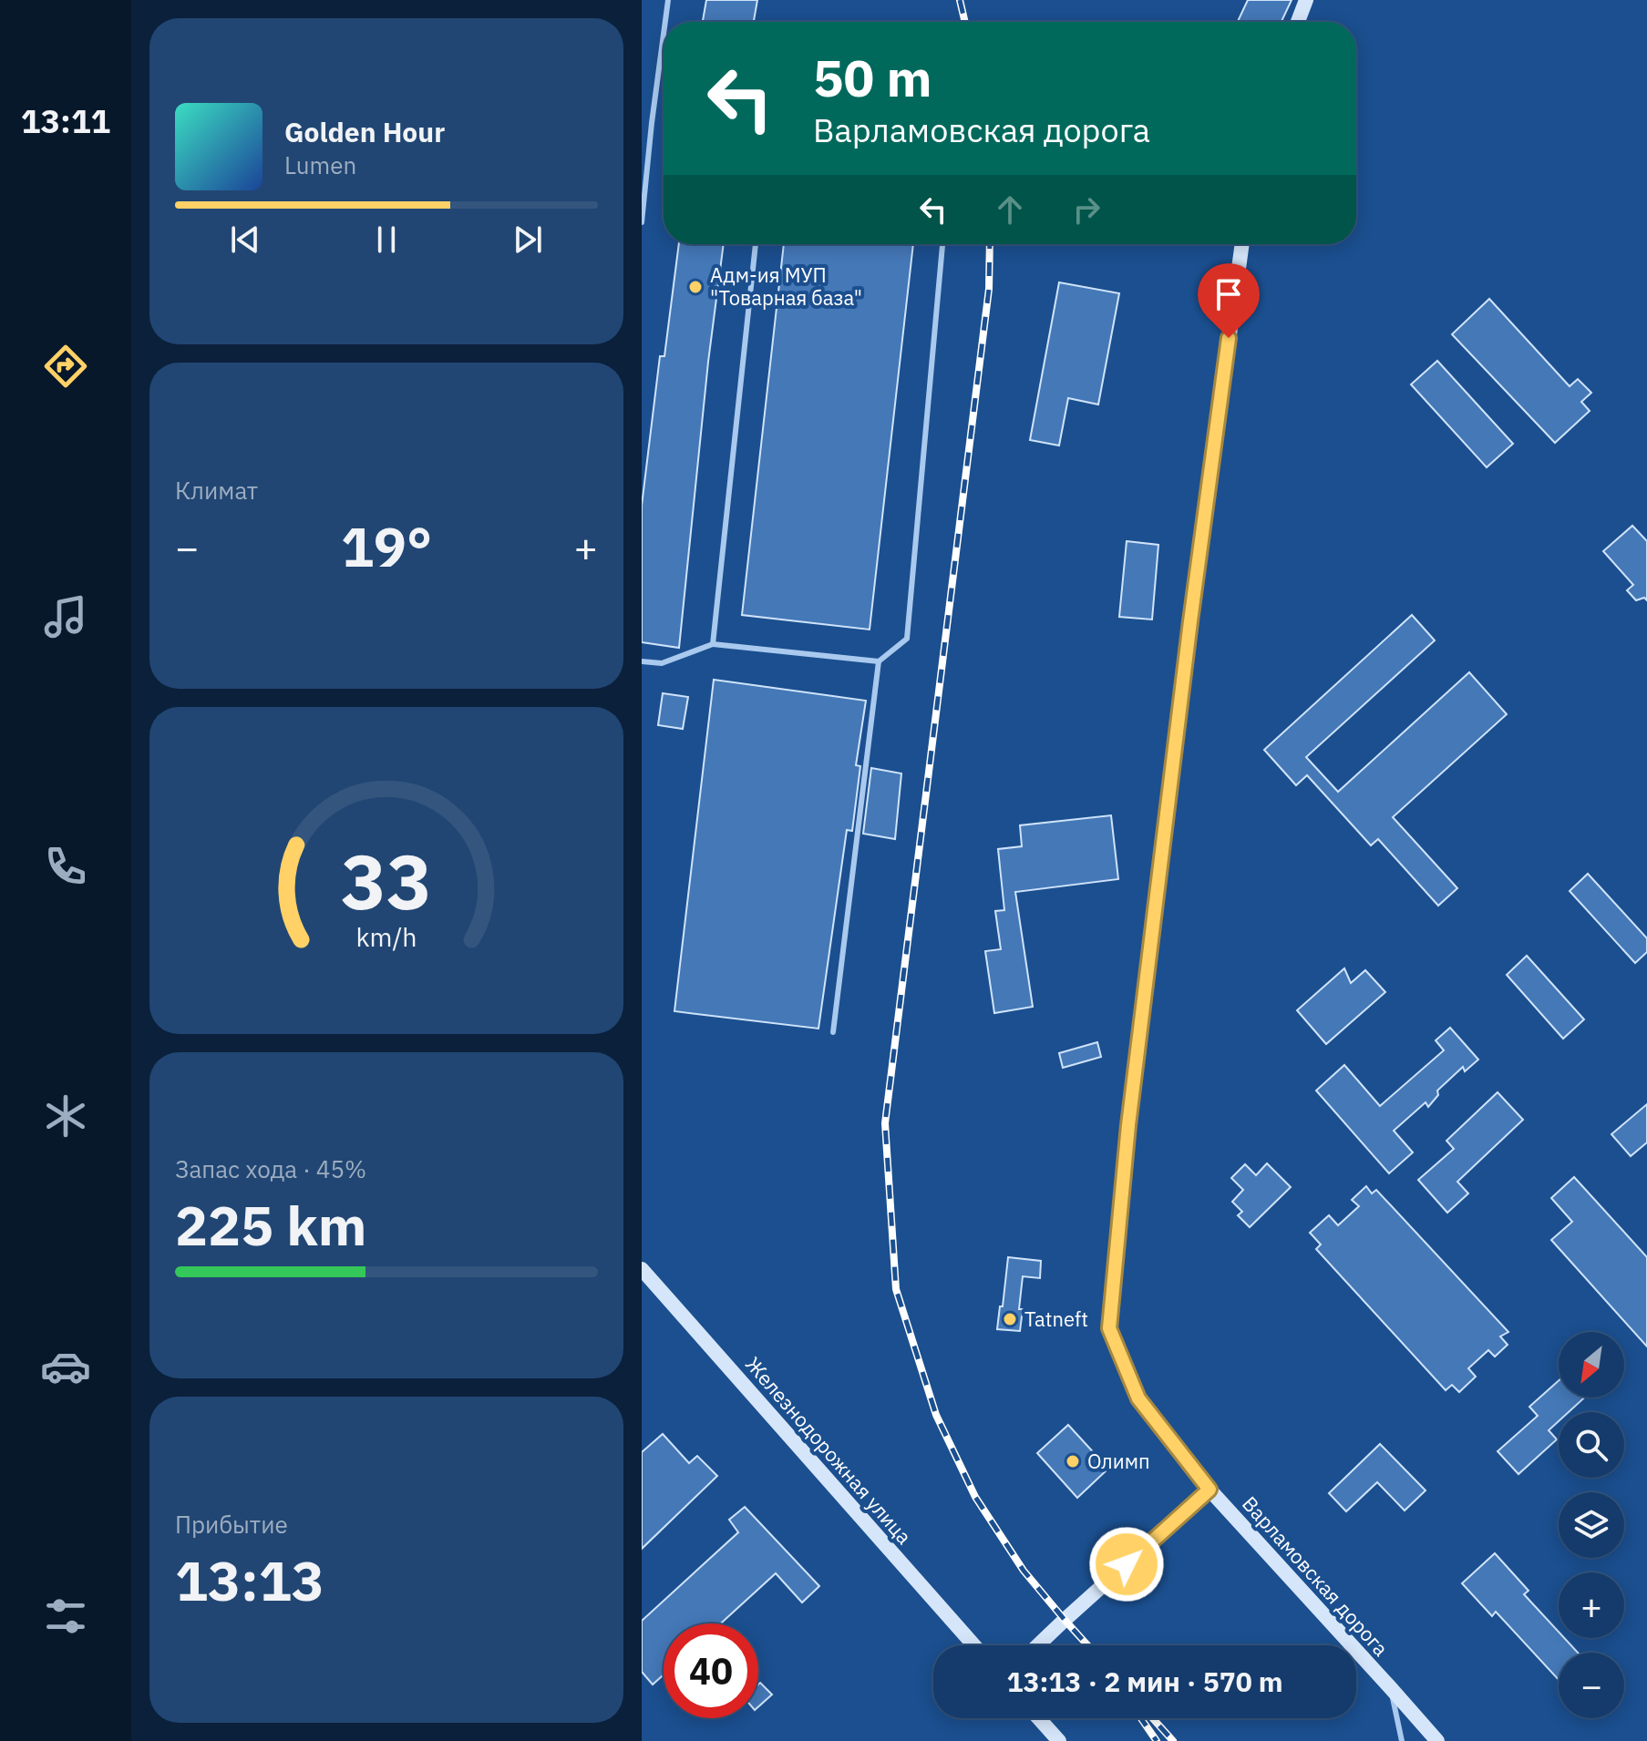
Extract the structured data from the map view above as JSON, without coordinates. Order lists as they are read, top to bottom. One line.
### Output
{"streets":{"street":["Железнодорожная улица","Варламовская дорога"]},"places":["Адм-ия МУП \"Товарная база\"","Tatneft","Олимп"],"north":"bottom left","page":{"tabs":"13:11","turn":["50 m","Варламовская дорога"],"song":["Golden Hour","Lumen"],"tile":["Климат",["Запас хода · 45%","225 km"],["Прибытие","13:13"]],"heat":["−","19°","+"],"map_buttons":["+","−"],"limit":"40","trip":"13:13 · 2 мин · 570 m","gauge":["33","km/h"]}}
